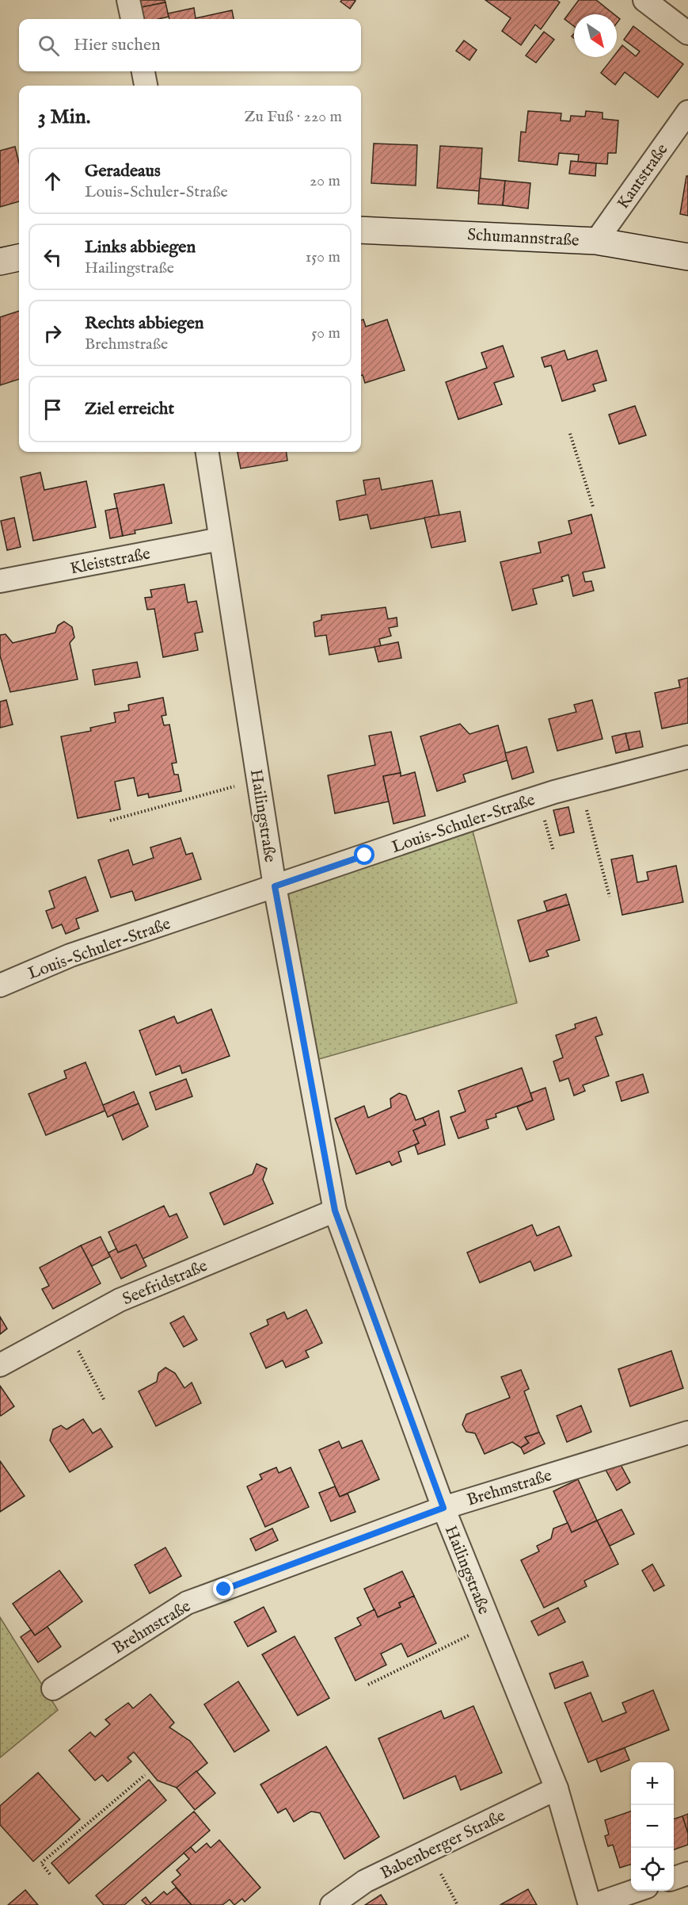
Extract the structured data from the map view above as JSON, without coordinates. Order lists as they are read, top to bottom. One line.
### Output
{"streets":{"street":["Kantstraße","Schumannstraße","Kleiststraße","Hailingstraße","Louis-Schuler-Straße","Seefridstraße","Brehmstraße","Babenberger Straße"]},"crossings":[["Kantstraße","Schumannstraße"],["Kleiststraße","Hailingstraße"],["Hailingstraße","Louis-Schuler-Straße"],["Hailingstraße","Seefridstraße"],["Hailingstraße","Brehmstraße"],["Hailingstraße","Babenberger Straße"]],"north":"bottom right","page":{"search":"Hier suchen","heading":["3 Min.","Zu Fuß · 220 m"],"list":[["Geradeaus","Louis-Schuler-Straße","20 m"],["Links abbiegen","Hailingstraße","150 m"],["Rechts abbiegen","Brehmstraße","50 m"],"Ziel erreicht"],"map_buttons":["+","−"]}}
